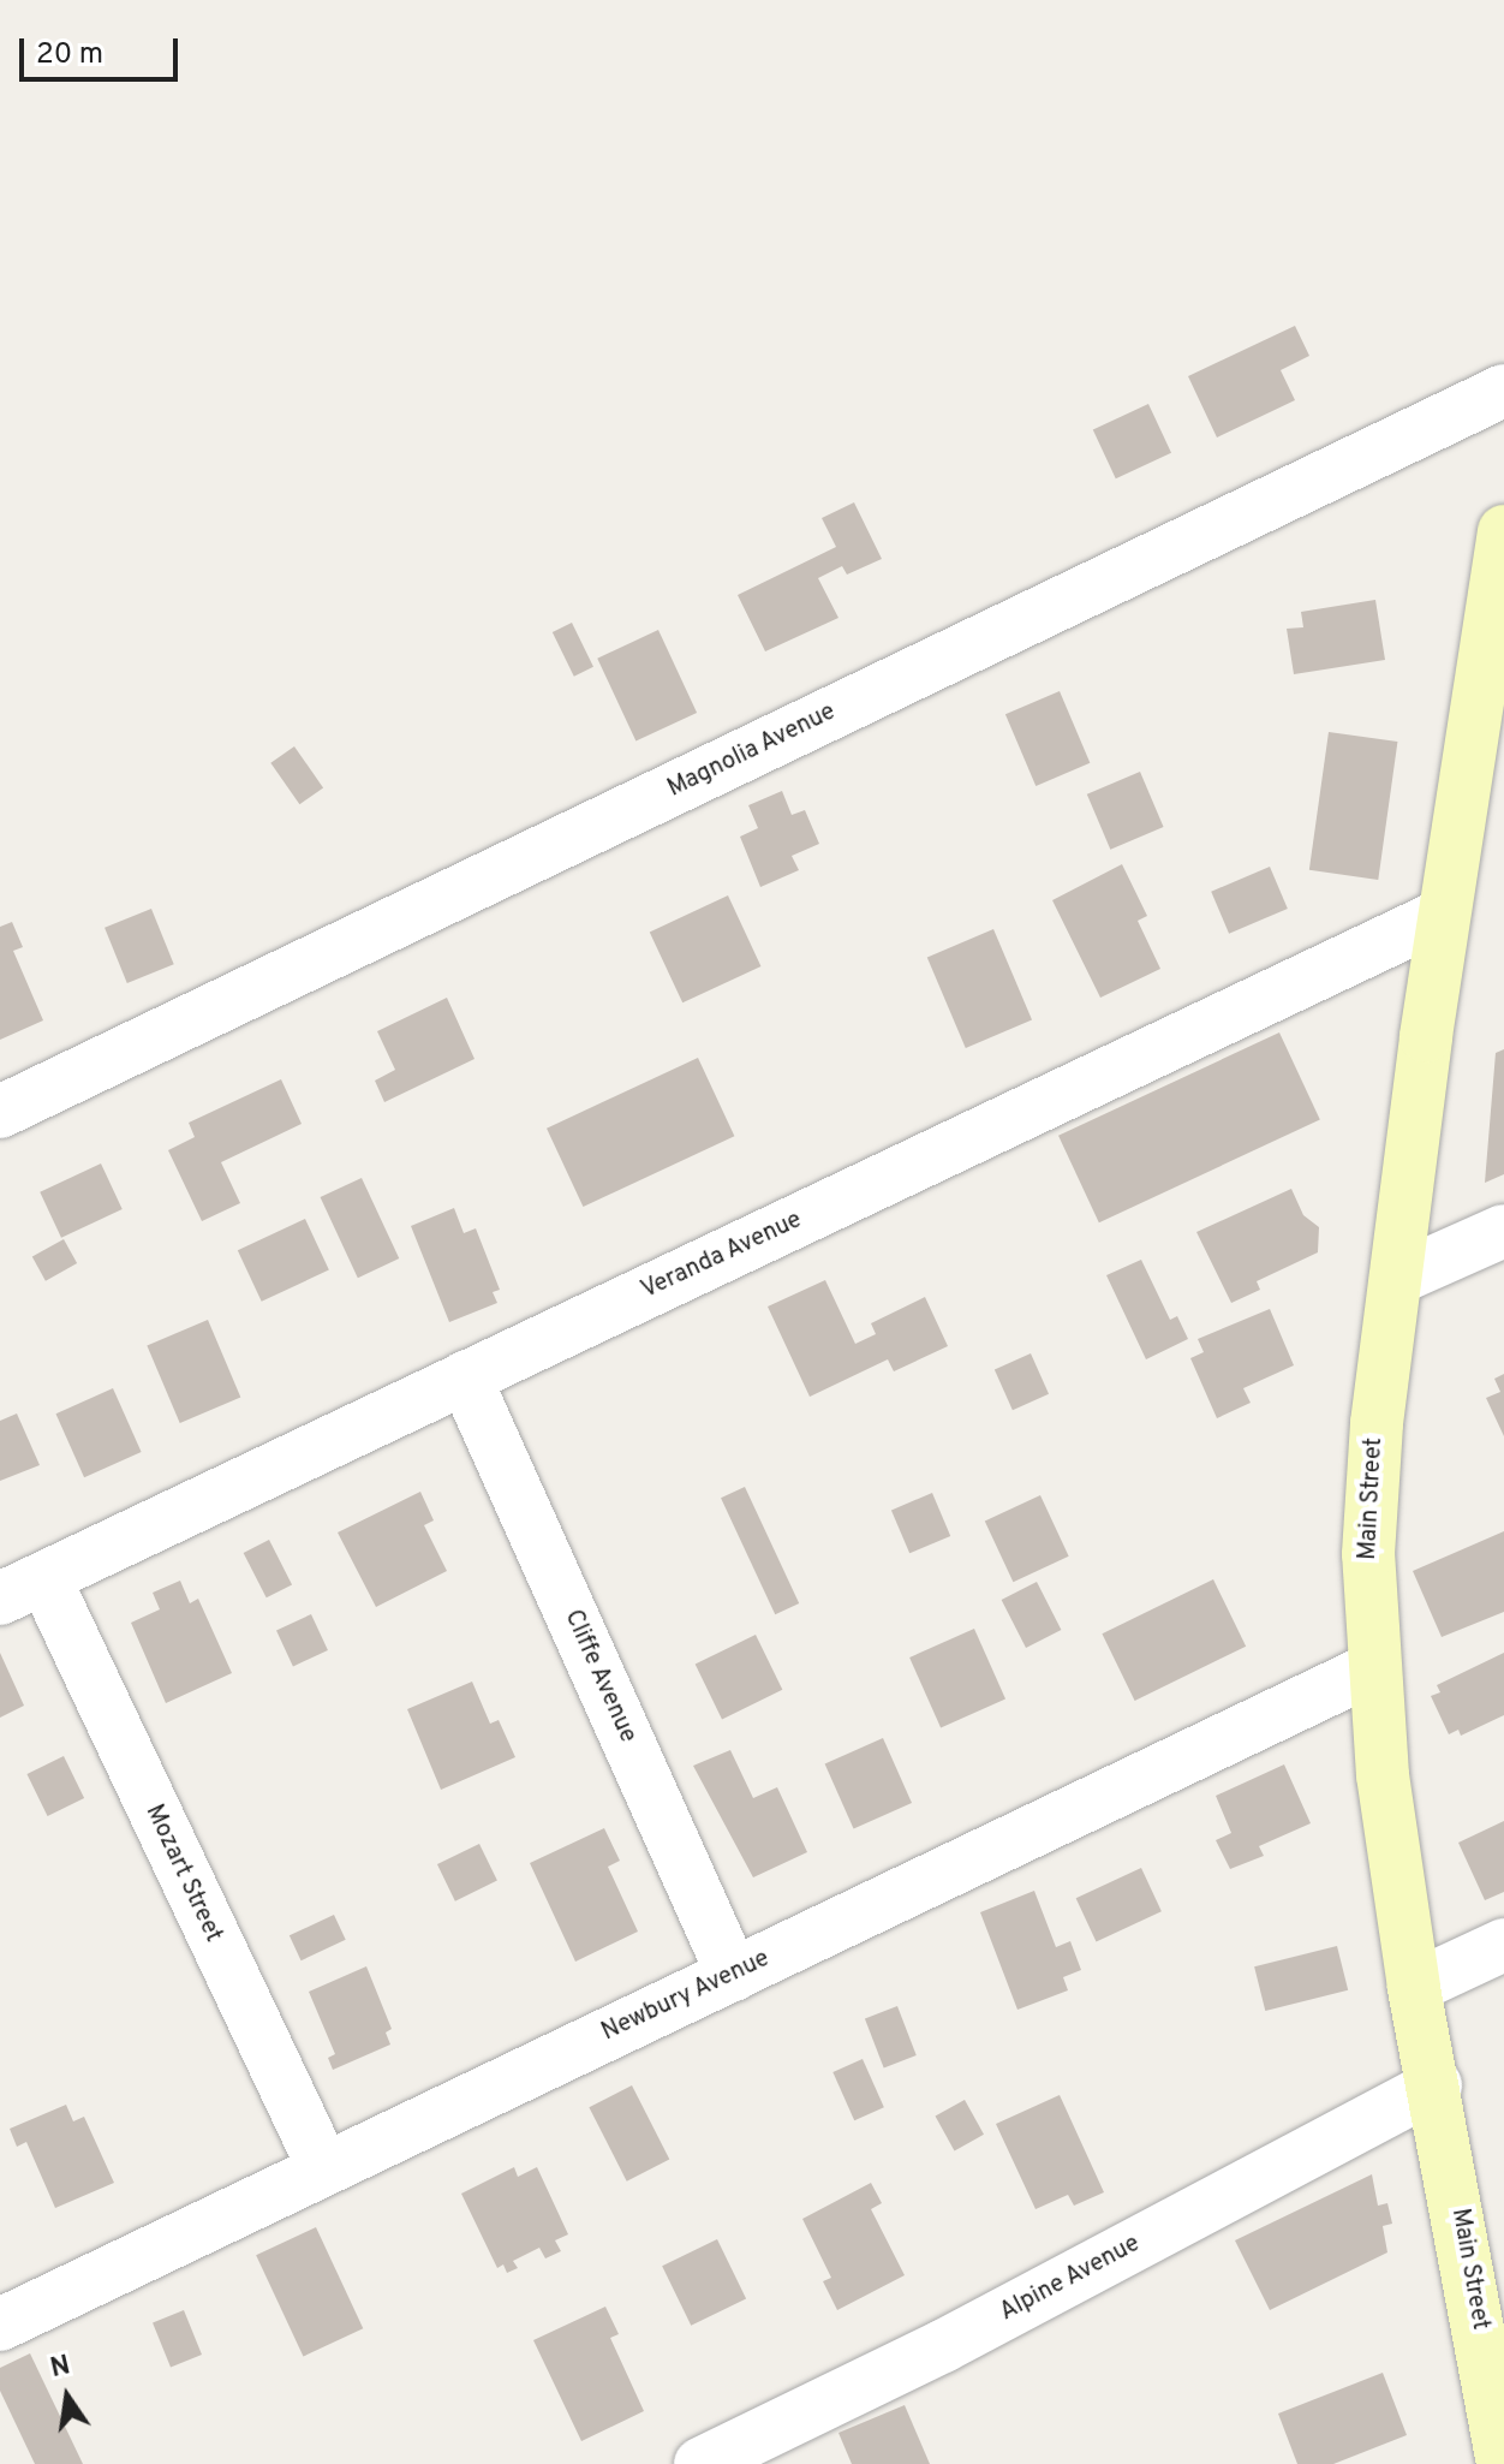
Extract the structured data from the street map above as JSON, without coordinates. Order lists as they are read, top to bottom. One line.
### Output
{"streets":{"main road":["Main Street"],"street":["Magnolia Avenue","Veranda Avenue","Cliffe Avenue","Mozart Street","Newbury Avenue","Alpine Avenue"]},"crossings":[["Veranda Avenue","Main Street"],["Veranda Avenue","Cliffe Avenue"],["Veranda Avenue","Mozart Street"],["Main Street","Newbury Avenue"],["Main Street","Alpine Avenue"],["Cliffe Avenue","Newbury Avenue"],["Mozart Street","Newbury Avenue"]],"scale_bar":"20 m","north":"top"}
